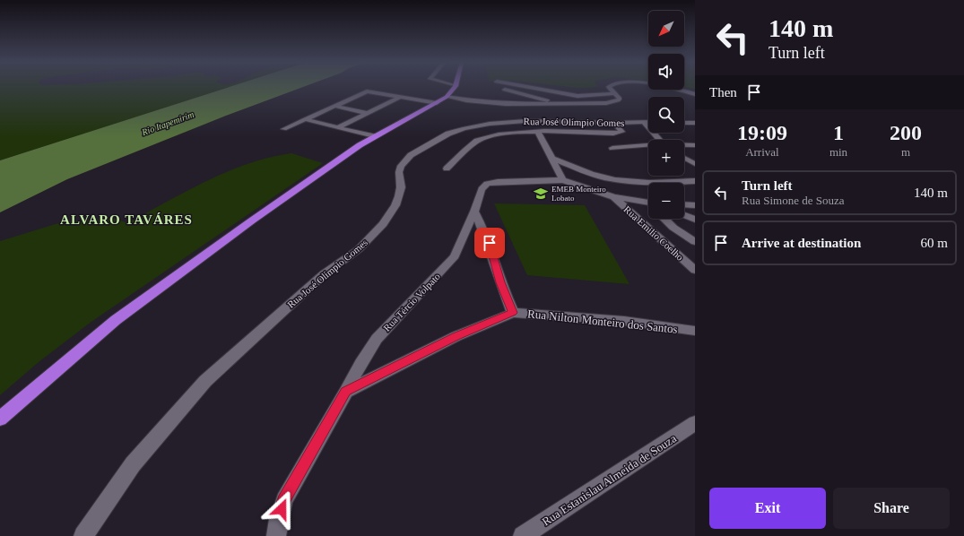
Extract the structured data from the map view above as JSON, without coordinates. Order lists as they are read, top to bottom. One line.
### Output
{"streets":{"street":["Rua José Olímpio Gomes","Rua Emilio Coelho","Rua Tércio Volpato","Rua Nilton Monteiro dos Santos","Rua Estanislau Almeida de Souza"]},"crossings":[["Rua Tércio Volpato","Rua Nilton Monteiro dos Santos"]],"districts":["ALVARO TAVÁRES"],"water":["Rio Itapemirim"],"places":{"school or university":["EMEB Monteiro Lobato"]},"north":"bottom left","page":{"turn":["140 m","Turn left"],"map_buttons":["+","−"],"then":"Then","eta":["19:09","Arrival","1","min","200","m"],"list":[{"name":"Turn left","note":"Rua Simone de Souza","value":"140 m"},{"name":"Arrive at destination","value":"60 m"}],"buttons":["Exit","Share"]}}
